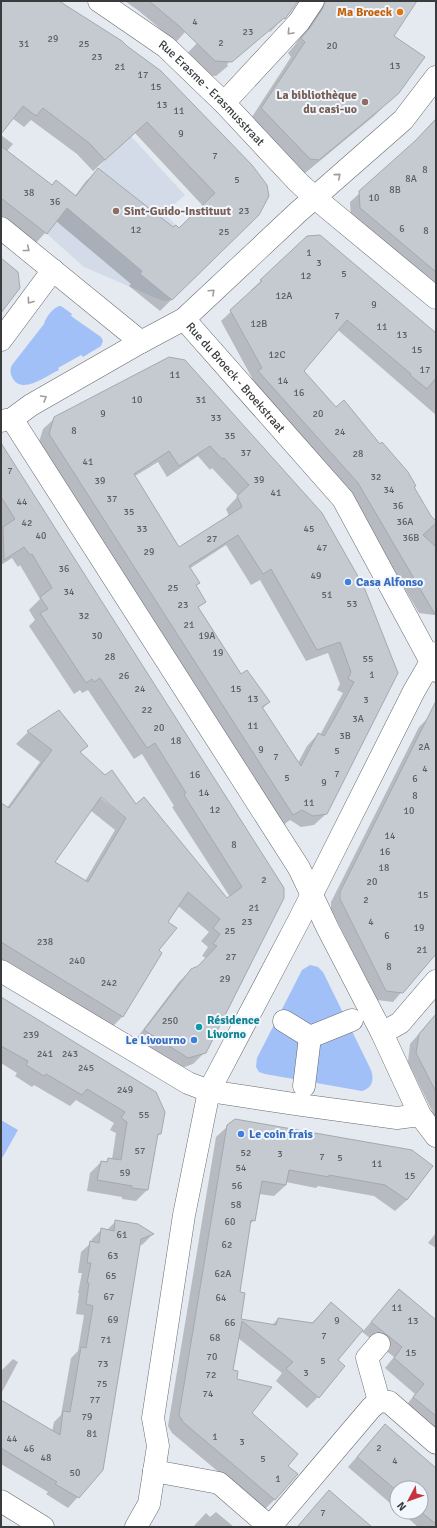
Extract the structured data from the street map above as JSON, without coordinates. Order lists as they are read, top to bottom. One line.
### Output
{"streets":{"street":["Rue Erasme - Erasmusstraat","Rue du Broeck - Broekstraat"]},"crossings":[["Rue Erasme - Erasmusstraat","Rue du Broeck - Broekstraat"]],"places":["Ma Broeck","La bibliothèque du casi-uo","Sint-Guido-Instituut","Casa Alfonso","Résidence Livorno","Le Livourno","Le coin frais"],"house_numbers":["4","23","29","2","31","25","20","23","13","21","17","15","13","11","9","7","8","8A","5","8B","38","10","36","23","6","12","8","25","1","3","5","12","12A","9","7","12B","11","13","15","12C","17","11","14","16","10","31","9","20","33","8","24","35","37","28","41","7","32","39","39","34","41","37","44","36","35","36A","42","33","45","40","36B","27","47","29","36","49","25","34","51","53","23","32","21","30","19A","19","28","55","1","26","24","15","13","3","22","3A","11","20","3B","18","2A","9","5","7","4","7","16","5","6","9","14","8","11","12","10","14","8","16","18","2","20","15","2","21","23","4","19","25","6","238","21","27","240","8","29","242","250","239","241","243","245","249","55","57","52","3","7","5","11","54","59","15","56","58","60","61","62","63","62A","65","67","64","11","69","9","13","66","7","68","71","15","70","5","73","3","72","75","74","77","79","81","1","44","3","2","46","48","5","4","50","1","7"],"north":"bottom left"}
